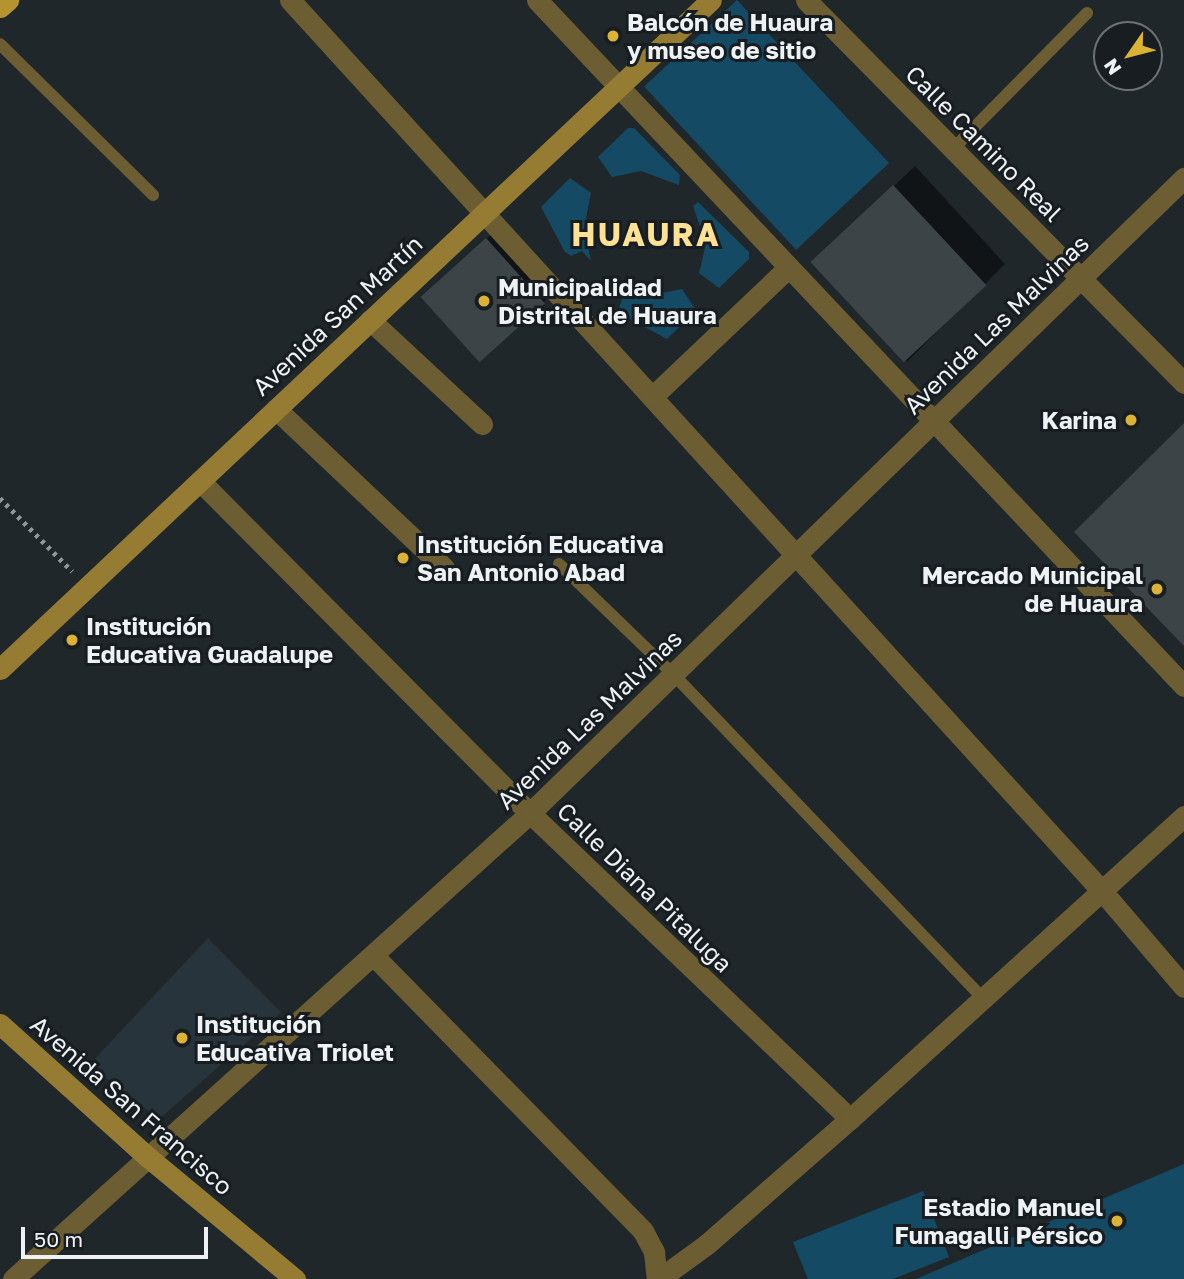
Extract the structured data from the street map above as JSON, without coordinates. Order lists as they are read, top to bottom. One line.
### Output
{"streets":{"main road":["Avenida San Martín","Avenida San Francisco"],"street":["Calle Camino Real","Avenida Las Malvinas","Calle Diana Pitaluga"]},"crossings":[["Calle Camino Real","Avenida Las Malvinas"],["Avenida San Martín","Calle Diana Pitaluga"],["Avenida Las Malvinas","Calle Diana Pitaluga"],["Avenida Las Malvinas","Avenida San Francisco"]],"districts":["HUAURA"],"places":["Balcón de Huaura y museo de sitio","Municipalidad Distrital de Huaura","Karina","Institución Educativa San Antonio Abad","Mercado Municipal de Huaura","Institución Educativa Guadalupe","Institución Educativa Triolet","Estadio Manuel Fumagalli Pérsico"],"scale_bar":"50 m","north":"bottom left"}
